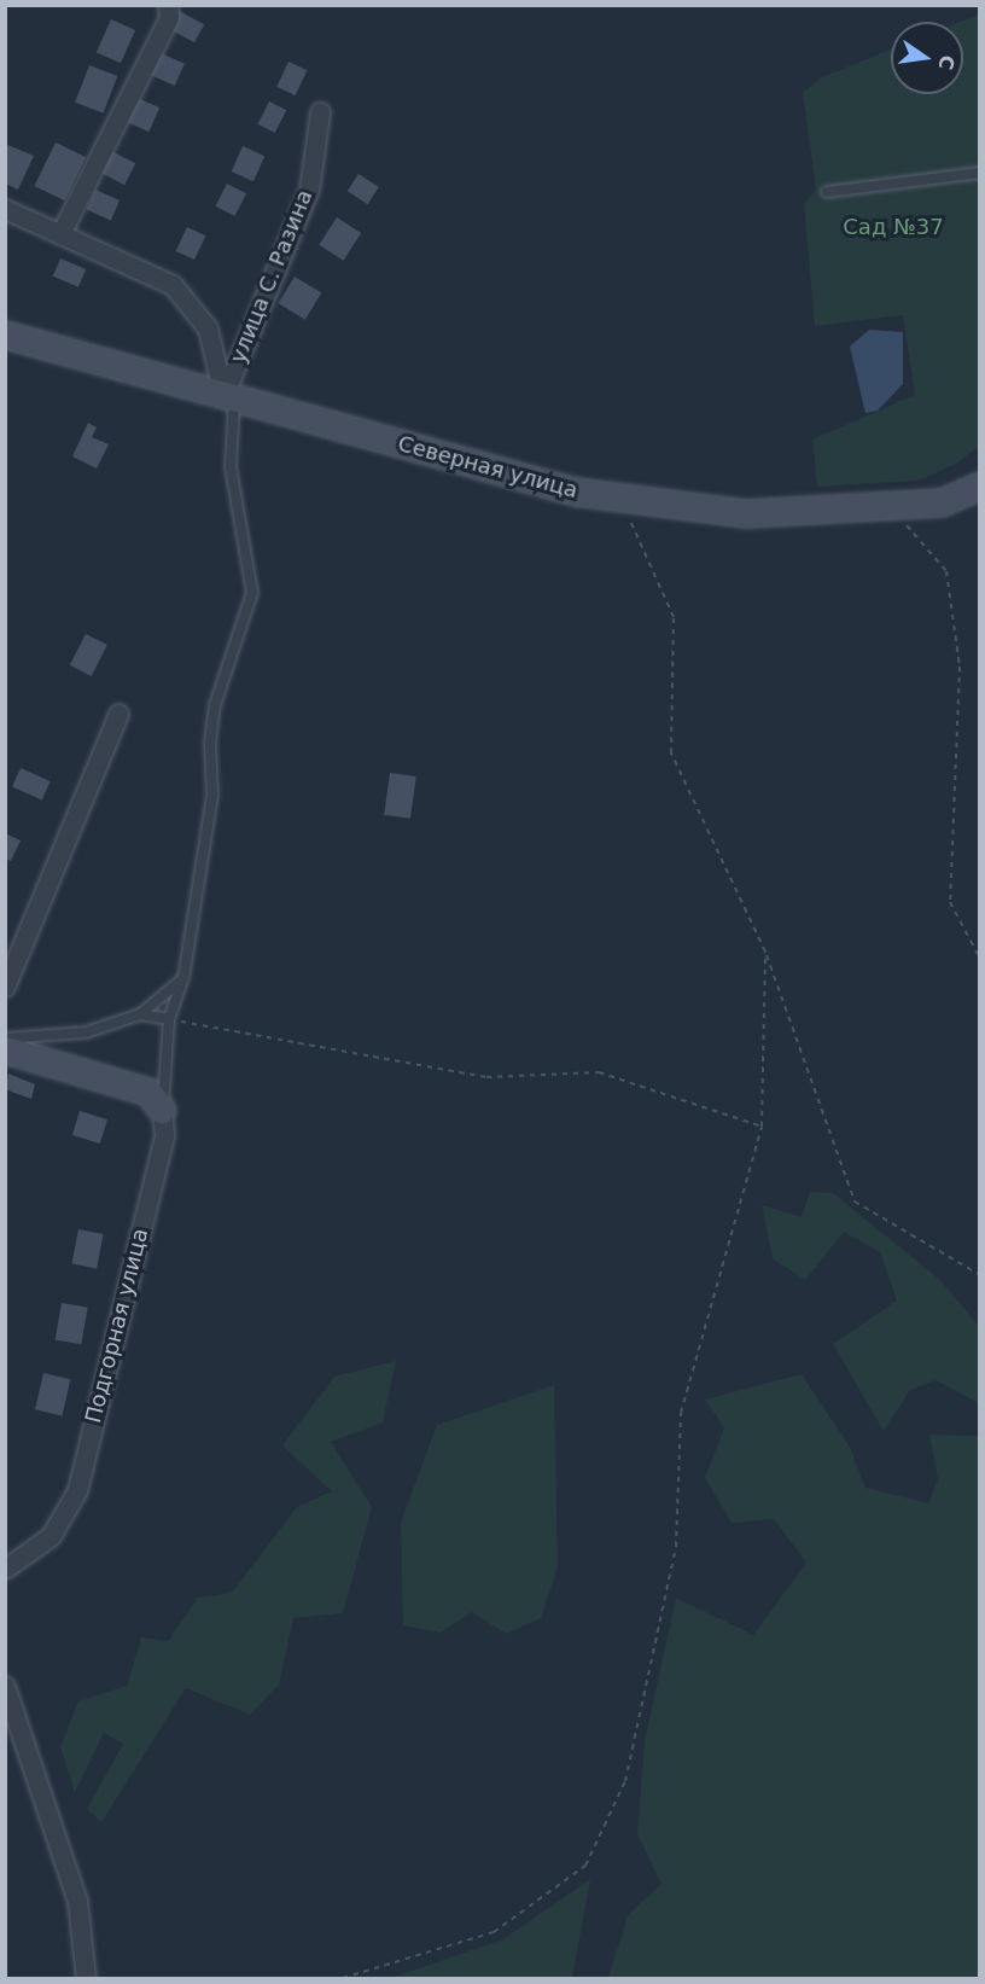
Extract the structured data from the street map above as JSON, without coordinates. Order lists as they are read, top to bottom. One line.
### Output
{"streets":{"street":["улица С. Разина","Северная улица","Подгорная улица"]},"crossings":[["улица С. Разина","Северная улица"]],"parks":["Сад №37"],"north":"right"}
